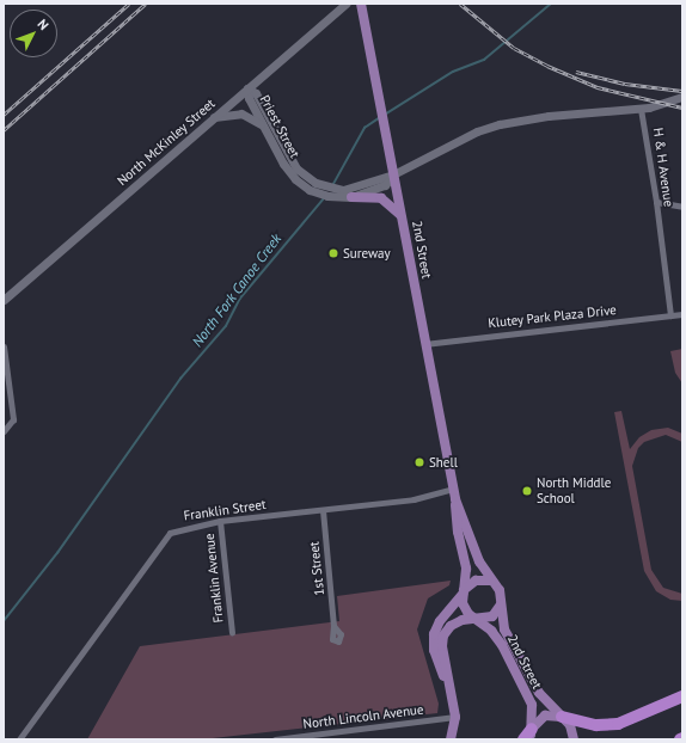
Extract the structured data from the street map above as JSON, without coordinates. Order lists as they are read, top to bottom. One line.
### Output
{"streets":{"main road":["2nd Street"],"street":["Priest Street","North McKinley Street","H & H Avenue","Klutey Park Plaza Drive","Franklin Street","1st Street","Franklin Avenue","North Lincoln Avenue"]},"crossings":[["Priest Street","North McKinley Street"],["Priest Street","H & H Avenue"],["Priest Street","2nd Street"],["H & H Avenue","Klutey Park Plaza Drive"],["2nd Street","Klutey Park Plaza Drive"],["2nd Street","Franklin Street"],["Franklin Street","1st Street"],["Franklin Street","Franklin Avenue"]],"water":["North Fork Canoe Creek"],"places":["Sureway","Shell","North Middle School"],"north":"top right"}
